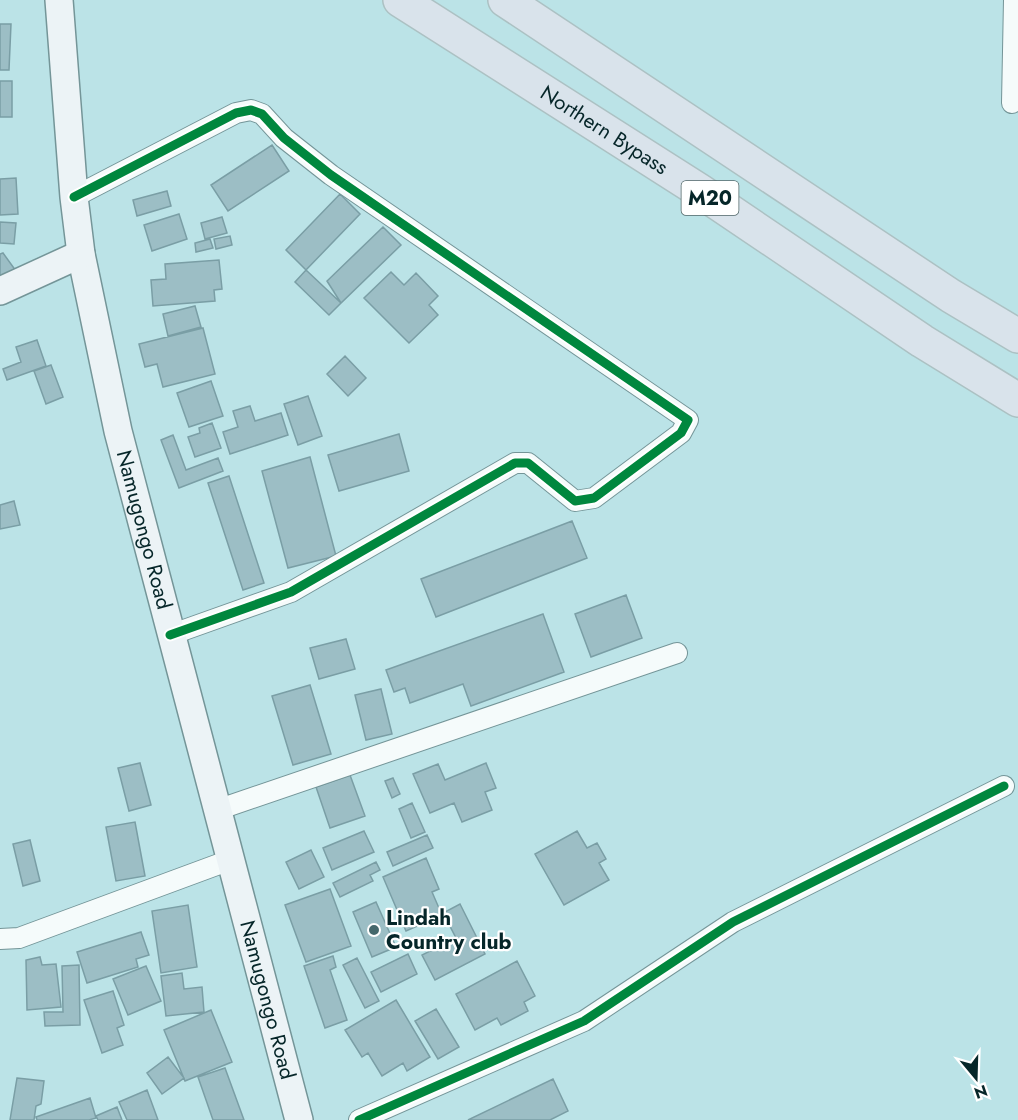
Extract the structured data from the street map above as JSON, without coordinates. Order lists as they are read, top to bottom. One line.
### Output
{"streets":{"highway":["Northern Bypass","M20"],"main road":["Namugongo Road"]},"places":["Lindah Country club"],"north":"bottom"}
